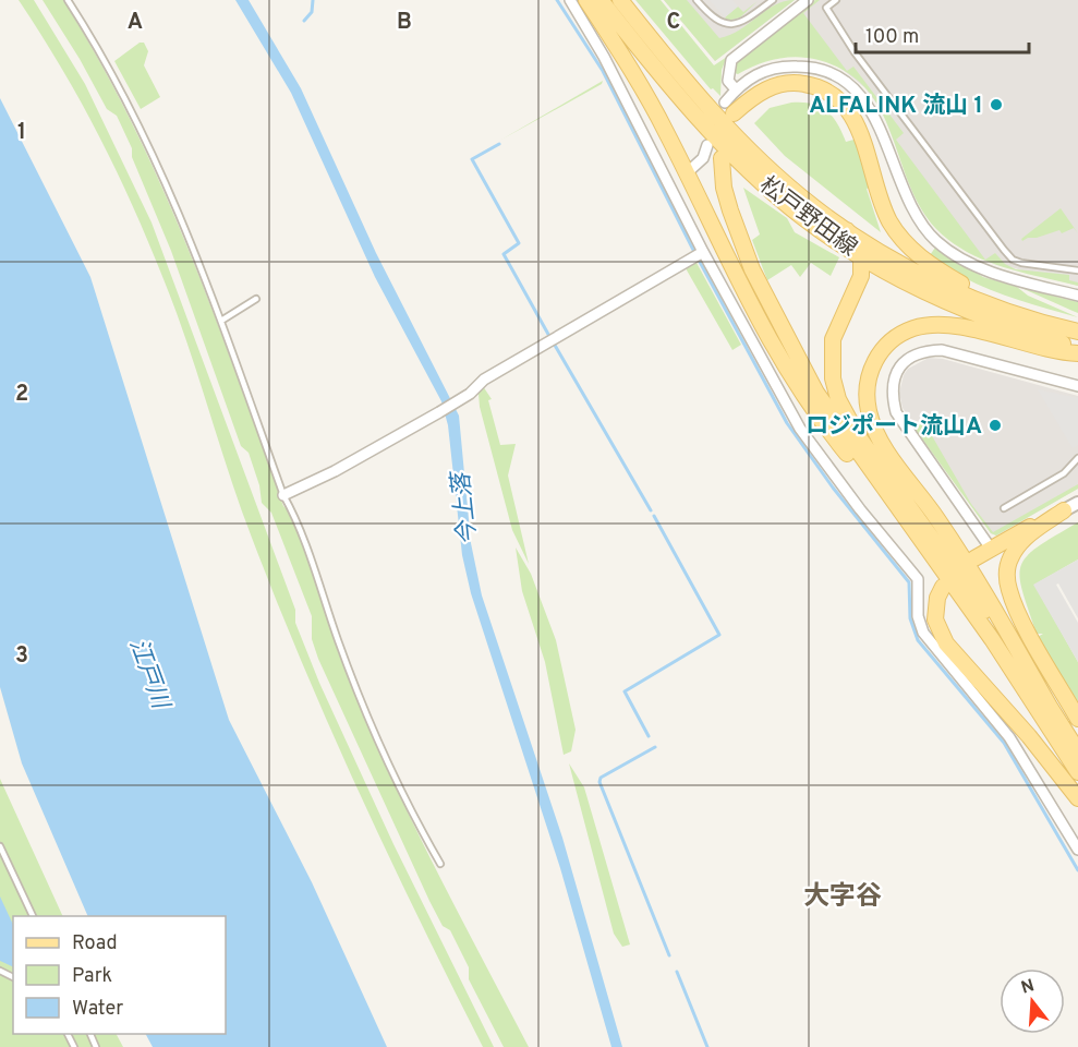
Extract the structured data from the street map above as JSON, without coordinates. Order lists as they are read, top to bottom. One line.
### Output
{"streets":{"main road":["松戸野田線"]},"districts":["大字谷"],"water":["今上落","江戸川"],"places":["ALFALINK 流山 1","ロジポート流山A"],"legend":["Road","Park","Water"],"scale_bar":"100 m","north":"top","grid":{"columns":["A","B","C"],"rows":["1","2","3"]}}
